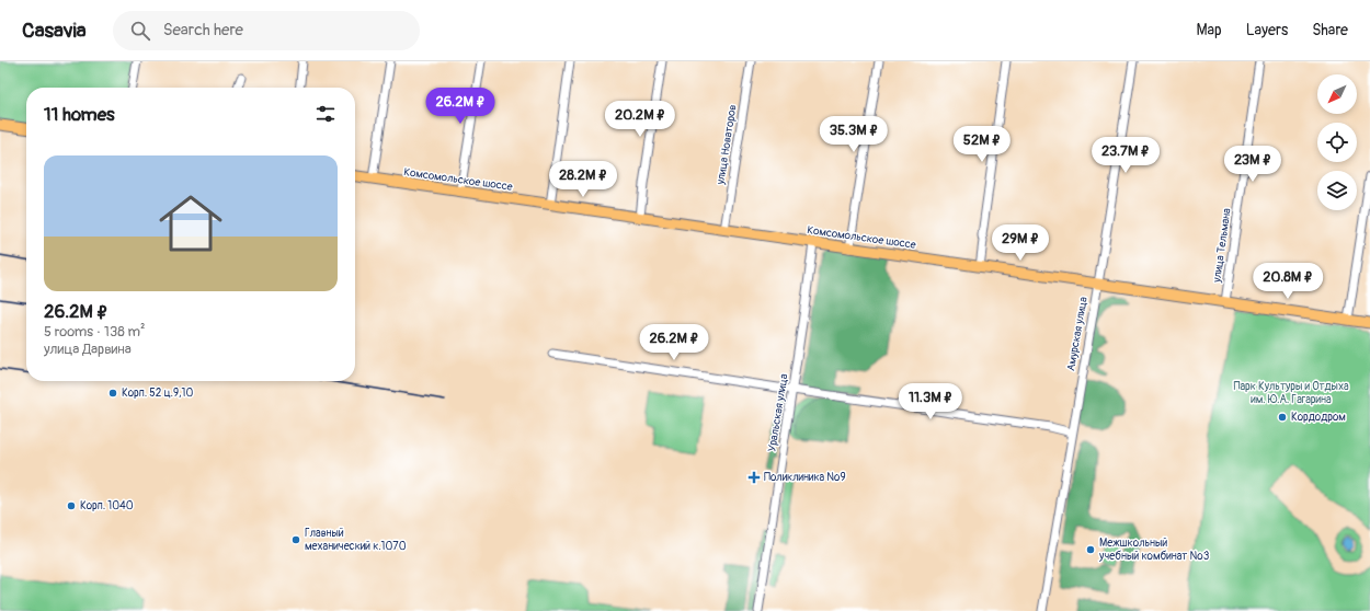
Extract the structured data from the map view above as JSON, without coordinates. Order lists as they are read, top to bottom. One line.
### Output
{"streets":{"main road":["Комсомольское шоссе"],"street":["улица Новаторов","улица Тельмана","Амурская улица","Уральская улица"]},"crossings":[["улица Новаторов","Комсомольское шоссе"],["Комсомольское шоссе","улица Тельмана"],["Комсомольское шоссе","Амурская улица"],["Комсомольское шоссе","Уральская улица"]],"parks":["Парк Культуры и Отдыха им. Ю.А. Гагарина"],"places":{"other":["Корп. 52 ц.9,10","Кордодром","Корп. 1040","Главный механический к.1070","Межшкольный учебный комбинат №3"],"health":["Поликлиника №9"]},"north":"bottom left","page":{"header":"Casavia","search":"Search here","nav":["Map","Layers","Share"],"price":["26.2M ₽","20.2M ₽","35.3M ₽","52M ₽","23.7M ₽","23M ₽","28.2M ₽","29M ₽","20.8M ₽","26.2M ₽","11.3M ₽"],"heading":"11 homes","list":[{"name":"26.2M ₽","note":"5 rooms · 138 m² · улица Дарвина"}]}}
